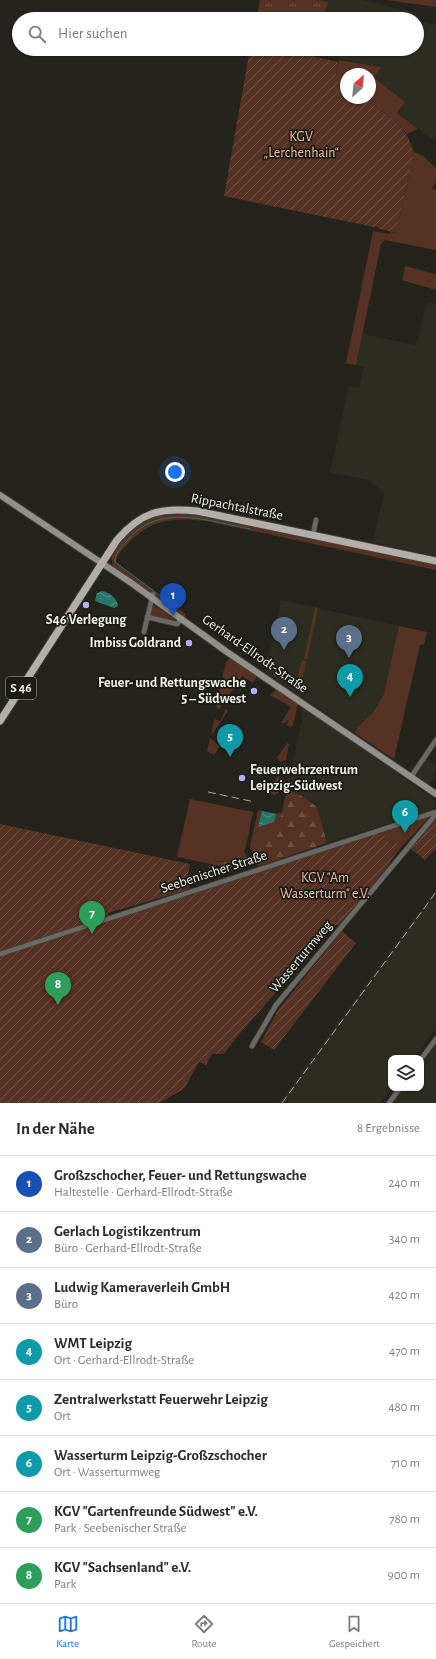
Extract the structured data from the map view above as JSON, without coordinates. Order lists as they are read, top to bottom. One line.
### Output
{"streets":{"main road":["Rippachtalstraße","Gerhard-Ellrodt-Straße","S 46"],"street":["Seebenischer Straße","Wasserturmweg"]},"crossings":[["Rippachtalstraße","Gerhard-Ellrodt-Straße"],["Seebenischer Straße","Wasserturmweg"]],"parks":["KGV „Lerchenhain“","KGV \"Am Wasserturm\" e.V."],"places":["S46 Verlegung","Imbiss Goldrand","Feuer- und Rettungswache 5 – Südwest","Feuerwehrzentrum Leipzig-Südwest"],"north":"top right","page":{"search":"Hier suchen","pins":["1","2","3","4","5","6","7","8"],"heading":["In der Nähe","8 Ergebnisse"],"list":[{"mark":"1","name":"Großzschocher, Feuer- und Rettungswache","note":"Haltestelle · Gerhard-Ellrodt-Straße","value":"240 m"},{"mark":"2","name":"Gerlach Logistikzentrum","note":"Büro · Gerhard-Ellrodt-Straße","value":"340 m"},{"mark":"3","name":"Ludwig Kameraverleih GmbH","note":"Büro","value":"420 m"},{"mark":"4","name":"WMT Leipzig","note":"Ort · Gerhard-Ellrodt-Straße","value":"470 m"},{"mark":"5","name":"Zentralwerkstatt Feuerwehr Leipzig","note":"Ort","value":"480 m"},{"mark":"6","name":"Wasserturm Leipzig-Großzschocher","note":"Ort · Wasserturmweg","value":"710 m"},{"mark":"7","name":"KGV \"Gartenfreunde Südwest\" e.V.","note":"Park · Seebenischer Straße","value":"780 m"},{"mark":"8","name":"KGV \"Sachsenland\" e.V.","note":"Park","value":"900 m"}],"nav":["Karte","Route","Gespeichert"]}}
